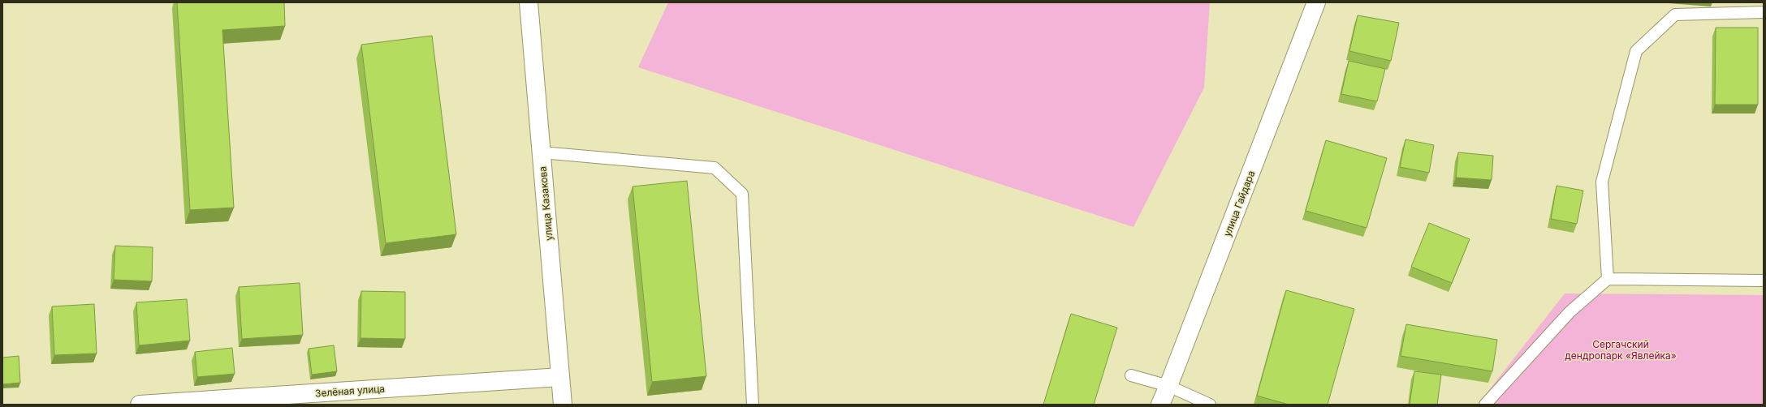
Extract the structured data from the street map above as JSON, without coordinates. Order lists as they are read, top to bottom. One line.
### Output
{"streets":{"street":["улица Казакова","улица Гайдара","Зелёная улица"]},"crossings":[["улица Казакова","Зелёная улица"]],"parks":["Сергачский дендропарк «Явлейка»"]}
